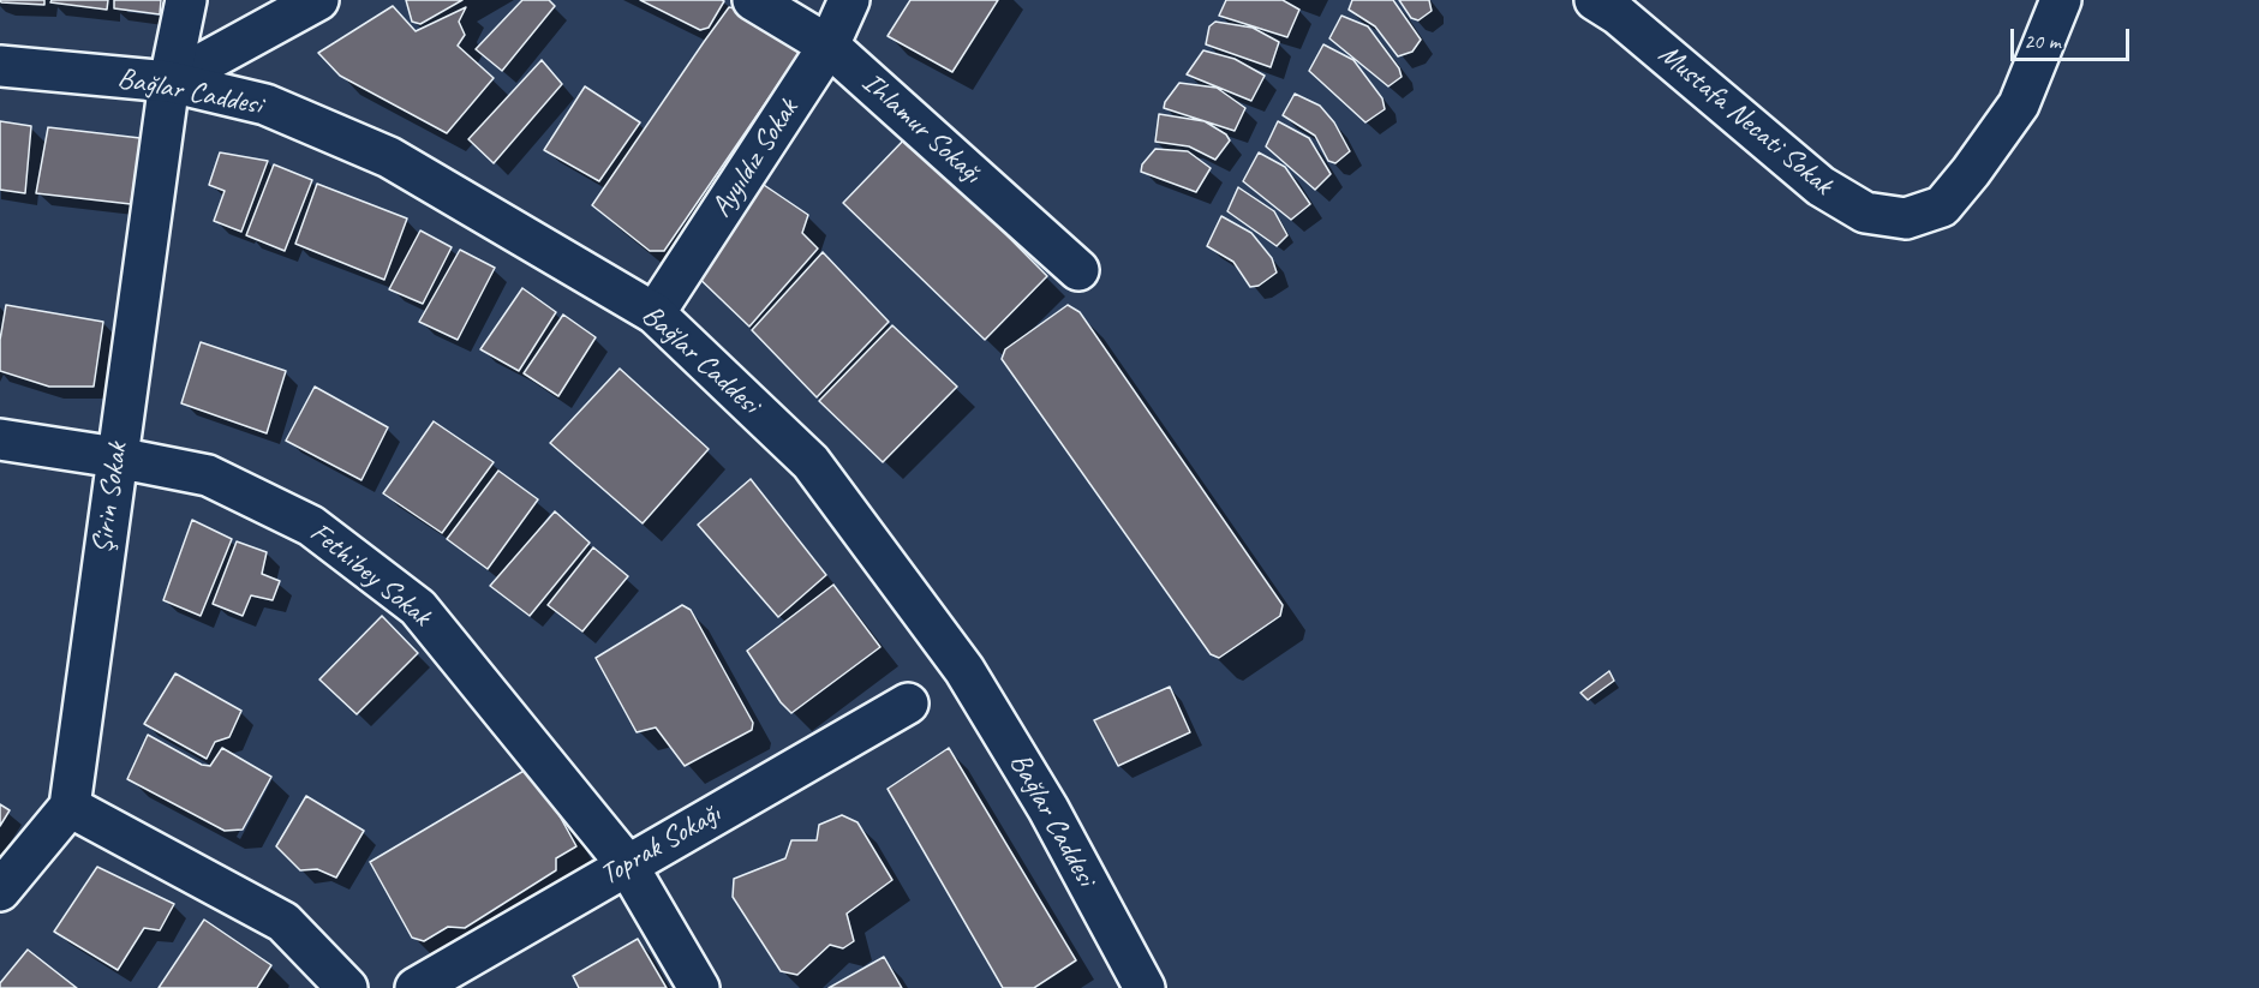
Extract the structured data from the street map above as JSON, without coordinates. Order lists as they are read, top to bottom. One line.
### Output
{"streets":{"street":["Bağlar Caddesi","Mustafa Necati Sokak","Ihlamur Sokağı","Ayyıldız Sokak","Şirin Sokak","Fethibey Sokak","Toprak Sokağı"]},"crossings":[["Bağlar Caddesi","Ayyıldız Sokak"],["Bağlar Caddesi","Şirin Sokak"],["Ihlamur Sokağı","Ayyıldız Sokak"],["Şirin Sokak","Fethibey Sokak"],["Fethibey Sokak","Toprak Sokağı"]],"scale_bar":"20 m"}
